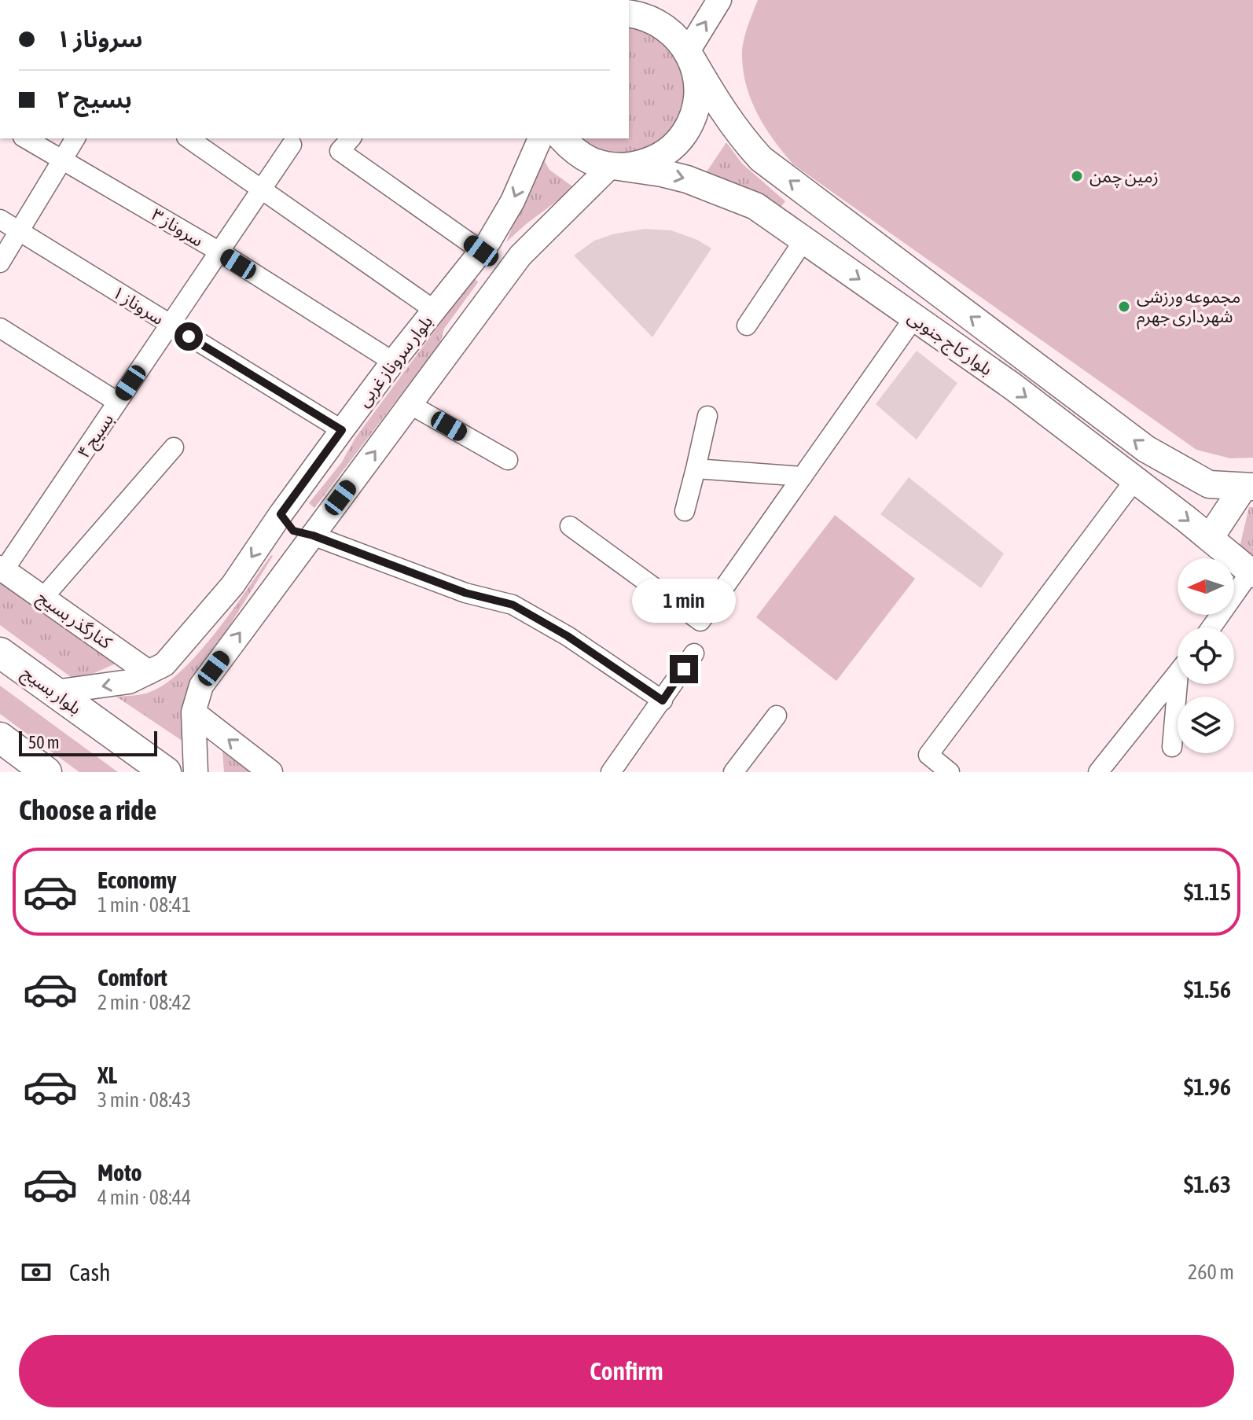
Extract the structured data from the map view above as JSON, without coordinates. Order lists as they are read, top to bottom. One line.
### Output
{"streets":{"main road":["بلوار کاج جنوبی","بلوار بسیج"],"street":["سروناز ۳","سروناز ۱","بلوار سروناز غربی","بسیج ۴","کنارگذر بسیج"]},"crossings":[["سروناز ۳","بلوار سروناز غربی"],["سروناز ۳","بسیج ۴"],["سروناز ۱","بلوار سروناز غربی"],["سروناز ۱","بسیج ۴"],["بلوار سروناز غربی","کنارگذر بسیج"],["بلوار سروناز غربی","بلوار بسیج"],["بسیج ۴","کنارگذر بسیج"]],"places":["زمین چمن","مجموعه ورزشی شهرداری جهرم"],"scale_bar":"50 m","north":"left","page":{"banner":["سروناز ۱","بسیج ۲"],"bubble":"1 min","scale":"50 m","heading":"Choose a ride","list":[{"name":"Economy","note":"1 min · 08:41","value":"$1.15"},{"name":"Comfort","note":"2 min · 08:42","value":"$1.56"},{"name":"XL","note":"3 min · 08:43","value":"$1.96"},{"name":"Moto","note":"4 min · 08:44","value":"$1.63"}],"pay":["Cash","260 m"],"buttons":"Confirm"}}
